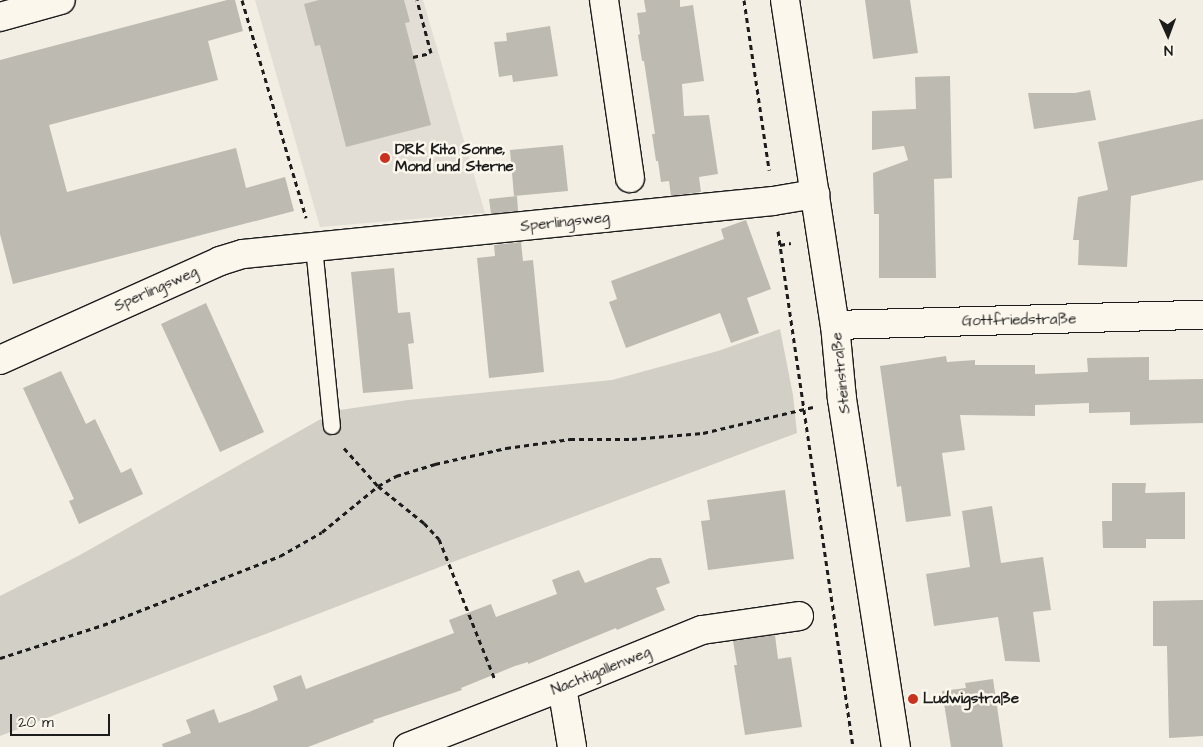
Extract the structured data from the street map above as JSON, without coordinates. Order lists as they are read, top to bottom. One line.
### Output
{"streets":{"street":["Sperlingsweg","Gottfriedstraße","Steinstraße","Nachtigallenweg"]},"crossings":[["Sperlingsweg","Steinstraße"],["Gottfriedstraße","Steinstraße"]],"places":["DRK Kita Sonne, Mond und Sterne","Ludwigstraße"],"scale_bar":"20 m","north":"bottom"}
